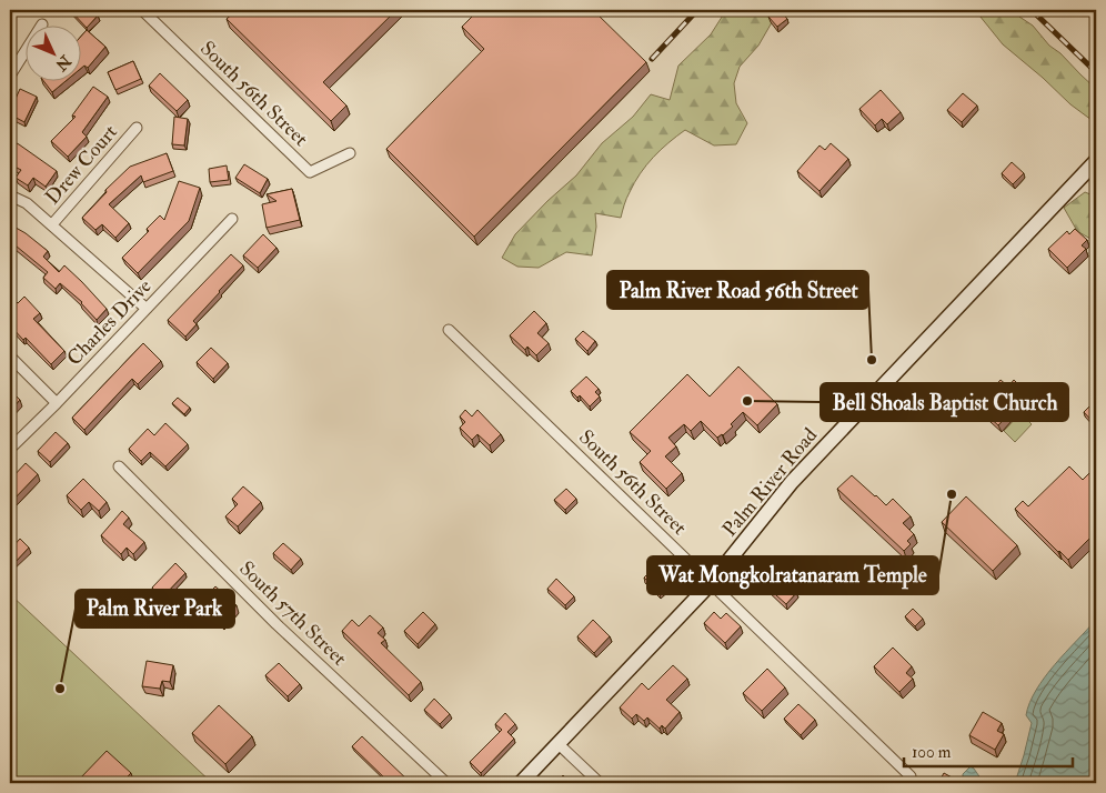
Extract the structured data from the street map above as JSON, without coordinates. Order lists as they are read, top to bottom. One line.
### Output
{"streets":{"street":["South 56th Street","Drew Court","Charles Drive","Palm River Road","South 57th Street"]},"crossings":[["South 56th Street","Palm River Road"]],"places":["Palm River Road 56th Street","Bell Shoals Baptist Church","Wat Mongkolratanaram Temple","Palm River Park"],"scale_bar":"100 m","north":"bottom right"}
